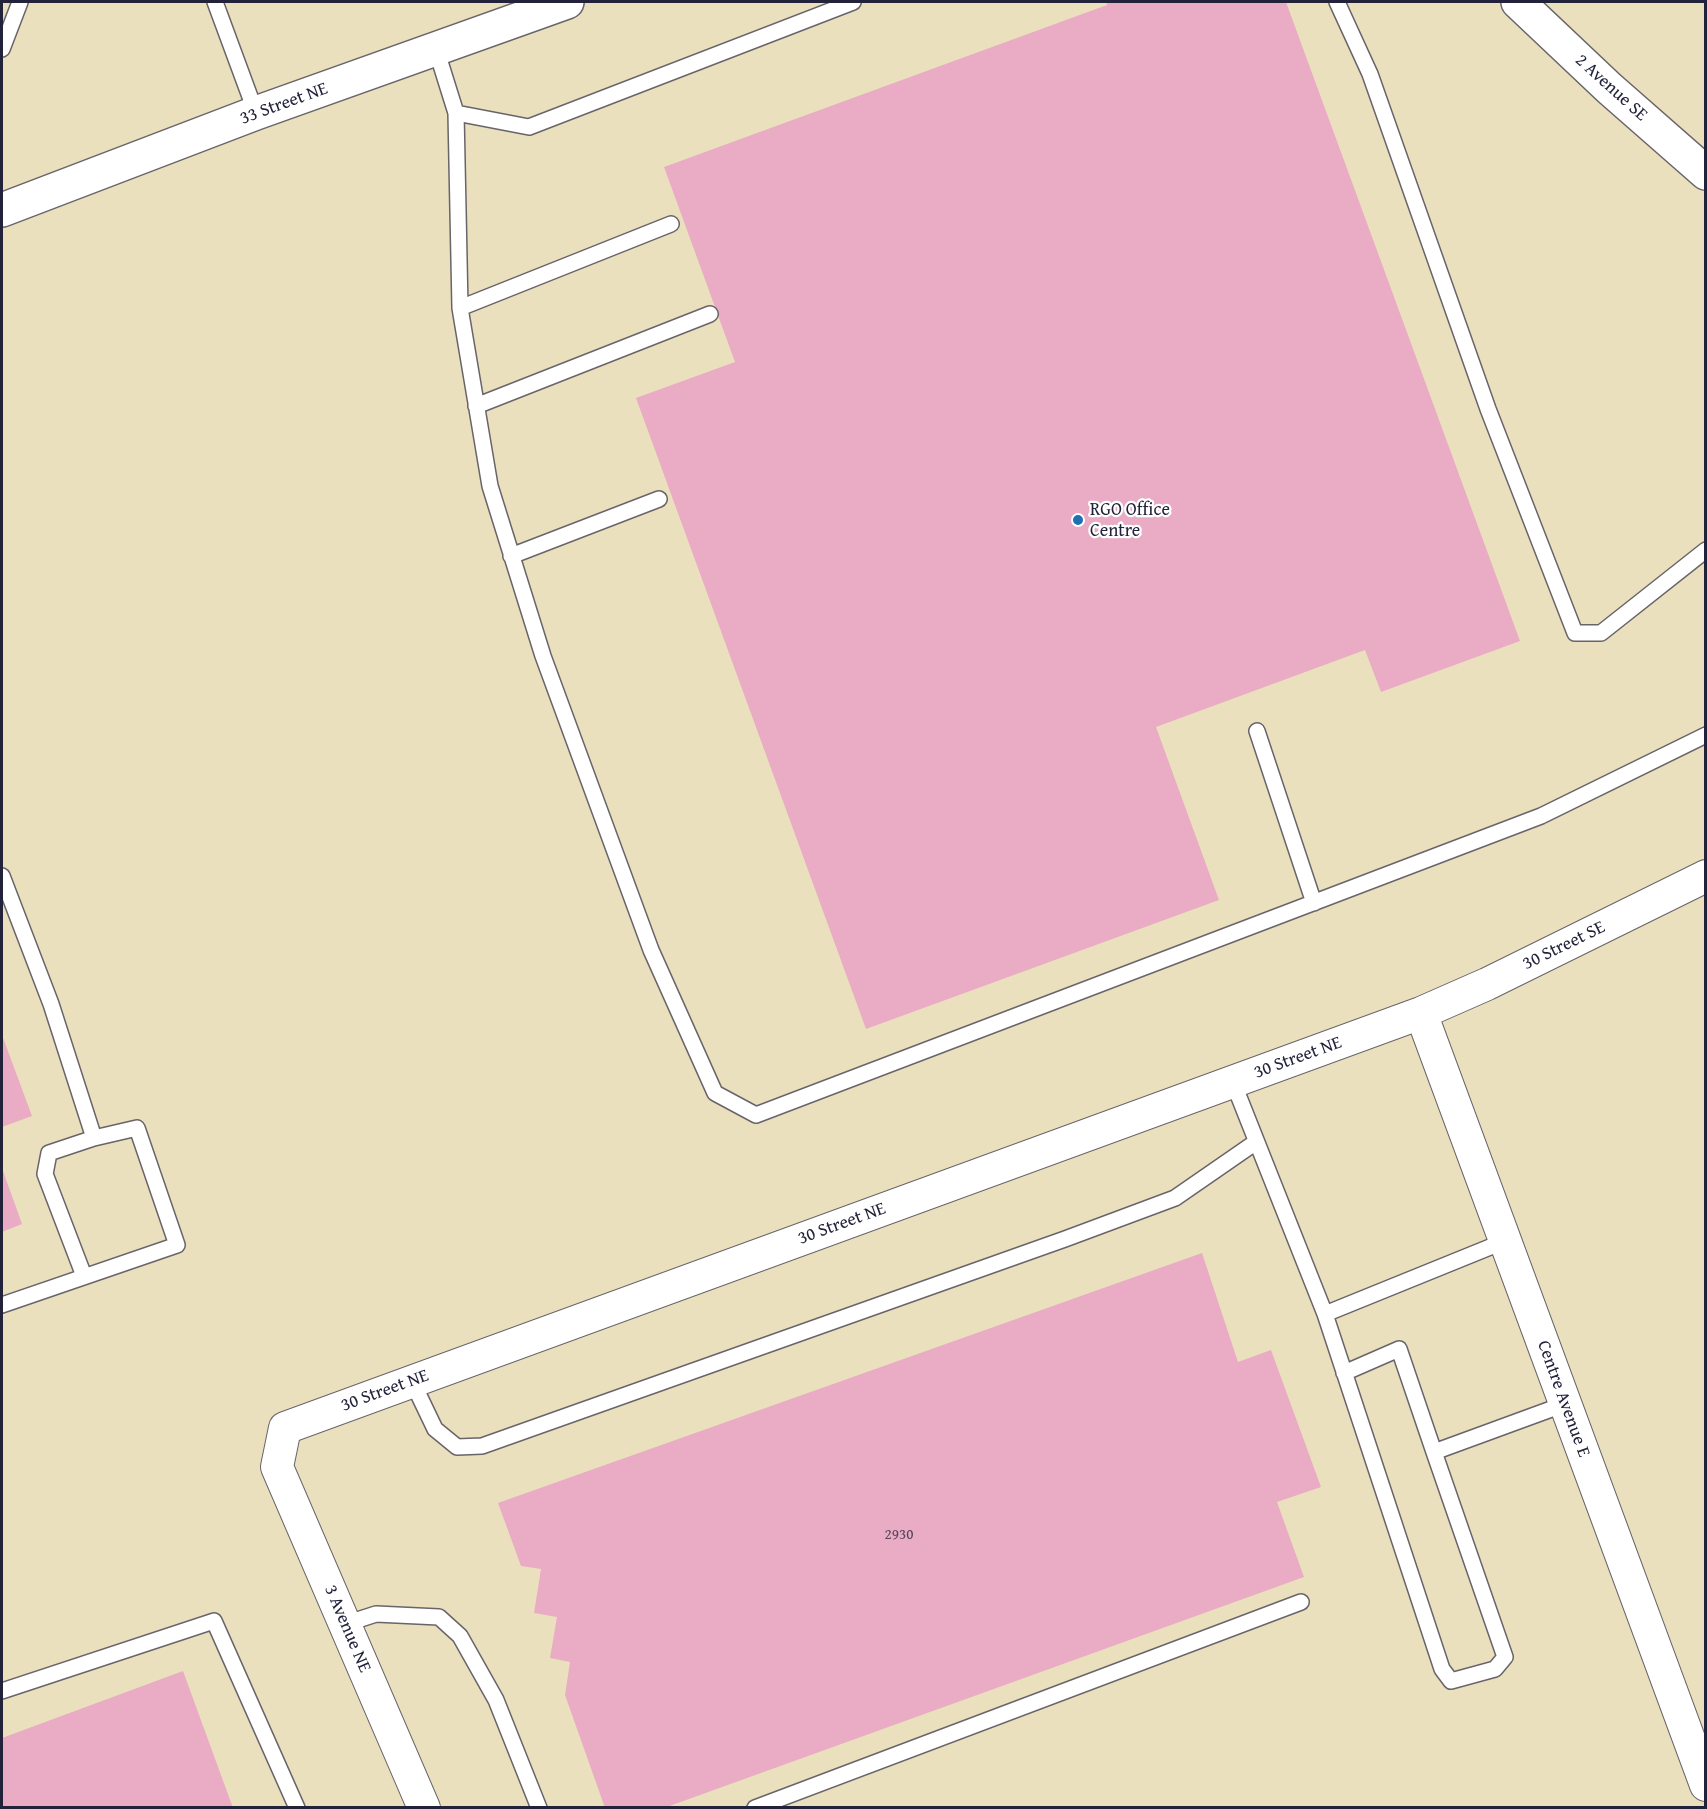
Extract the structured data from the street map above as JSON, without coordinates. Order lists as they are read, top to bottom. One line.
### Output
{"streets":{"street":["2 Avenue SE","33 Street NE","30 Street SE","30 Street NE","Centre Avenue E","3 Avenue NE"]},"crossings":[["30 Street SE","30 Street NE"],["30 Street SE","Centre Avenue E"],["30 Street NE","Centre Avenue E"],["30 Street NE","3 Avenue NE"]],"places":["RGO Office Centre"],"house_numbers":["2930"]}
